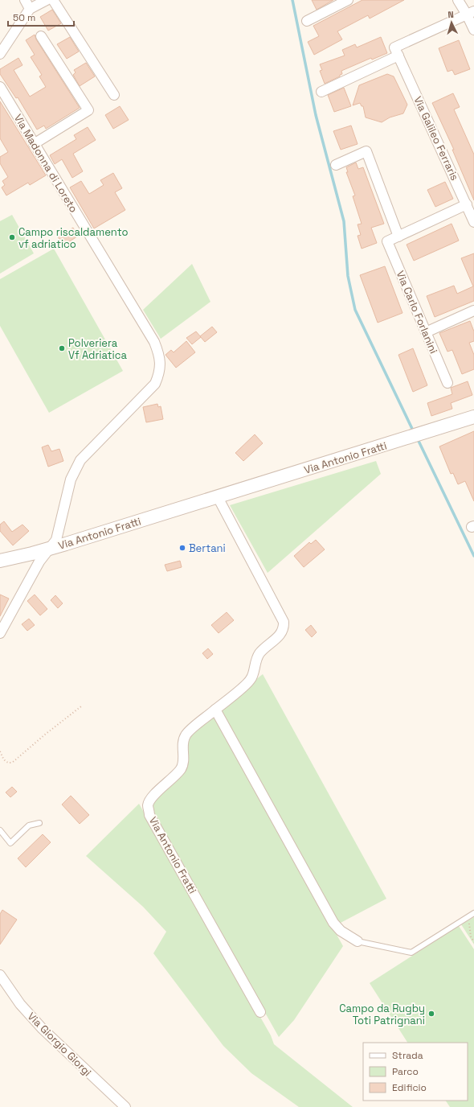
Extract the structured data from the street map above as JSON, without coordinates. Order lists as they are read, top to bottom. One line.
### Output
{"streets":{"street":["Via Galileo Ferraris","Via Madonna di Loreto","Via Carlo Forlanini","Via Antonio Fratti","Via Giorgio Giorgi"]},"crossings":[["Via Madonna di Loreto","Via Antonio Fratti"]],"places":["Campo riscaldamento vf adriatico","Polveriera Vf Adriatica","Bertani","Campo da Rugby Toti Patrignani"],"legend":["Strada","Parco","Edificio"],"scale_bar":"50 m","north":"top"}
